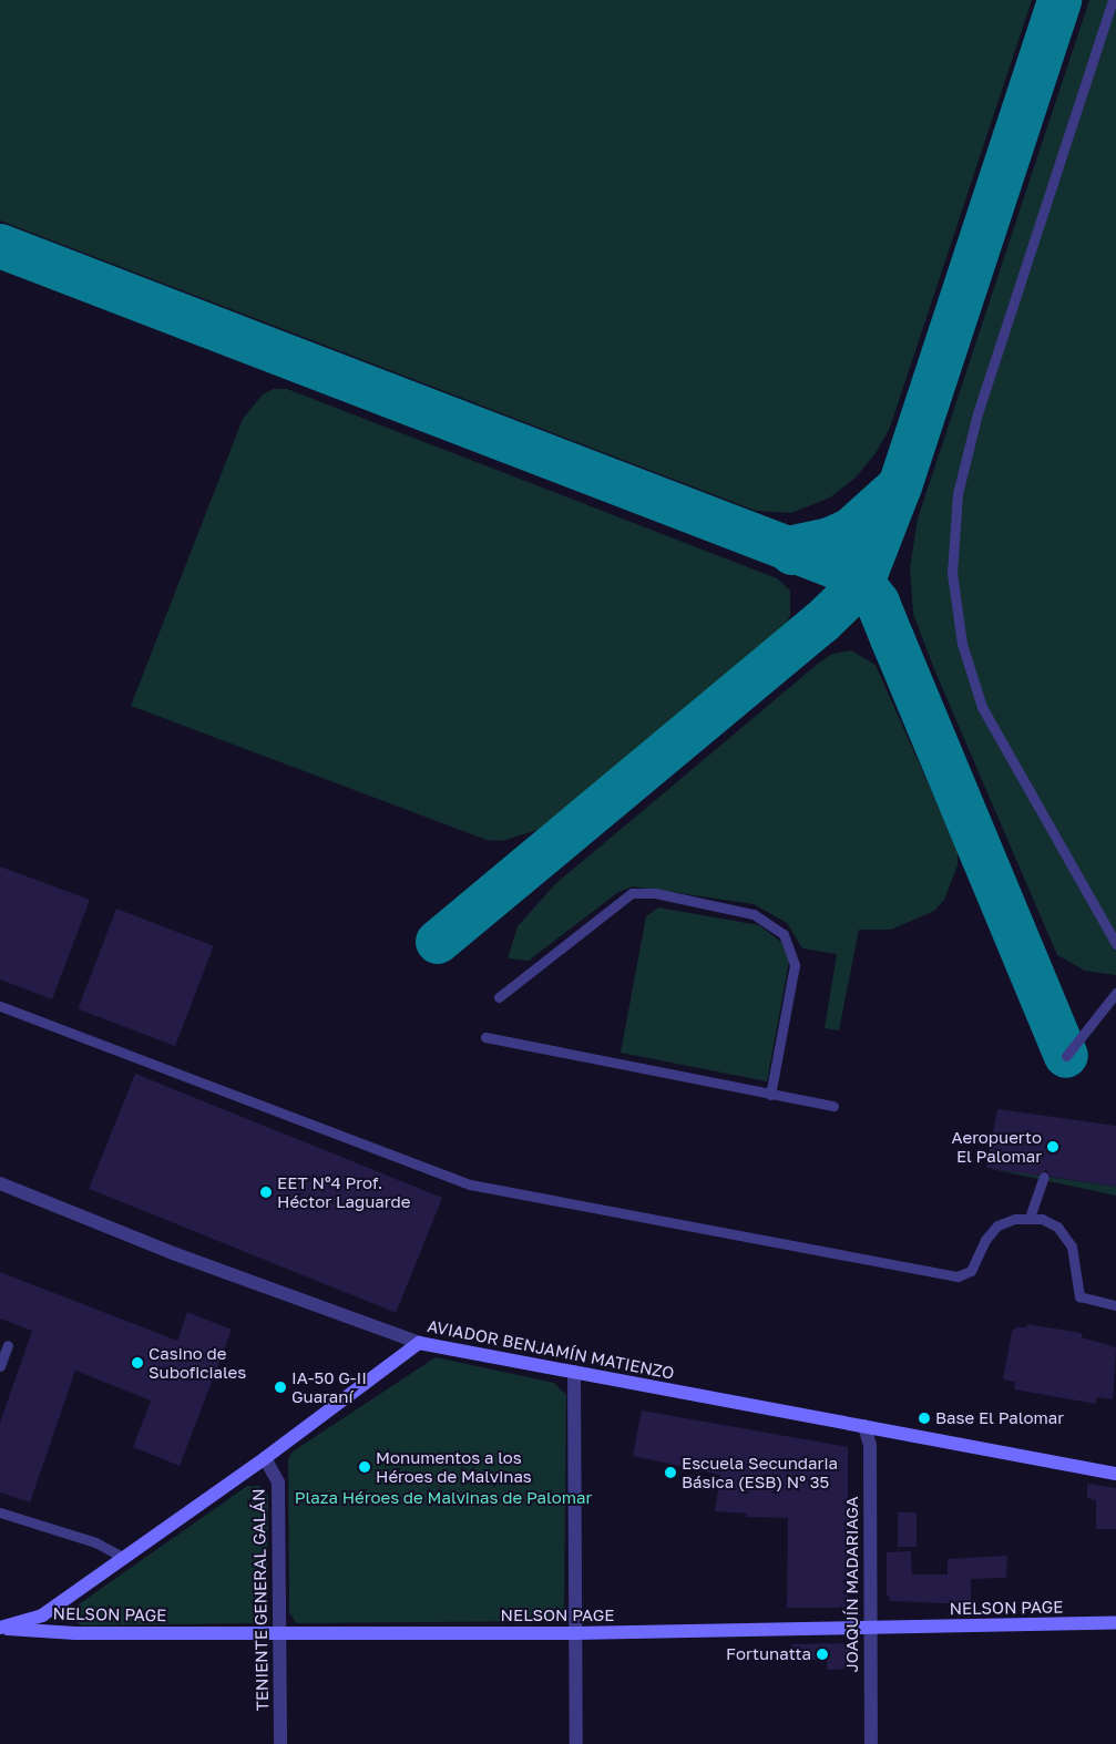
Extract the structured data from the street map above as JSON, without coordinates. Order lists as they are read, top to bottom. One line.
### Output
{"streets":{"street":["AVIADOR BENJAMÍN MATIENZO","JOAQUÍN MADARIAGA","TENIENTE GENERAL GALÁN","NELSON PAGE"]},"crossings":[["AVIADOR BENJAMÍN MATIENZO","JOAQUÍN MADARIAGA"],["JOAQUÍN MADARIAGA","NELSON PAGE"],["TENIENTE GENERAL GALÁN","NELSON PAGE"]],"parks":["Plaza Héroes de Malvinas de Palomar"],"places":["Aeropuerto El Palomar","EET Nº4 Prof. Héctor Laguarde","Casino de Suboficiales","IA-50 G-II Guaraní","Base El Palomar","Monumentos a los Héroes de Malvinas","Escuela Secundaria Básica (ESB) Nº 35","Fortunatta"]}
